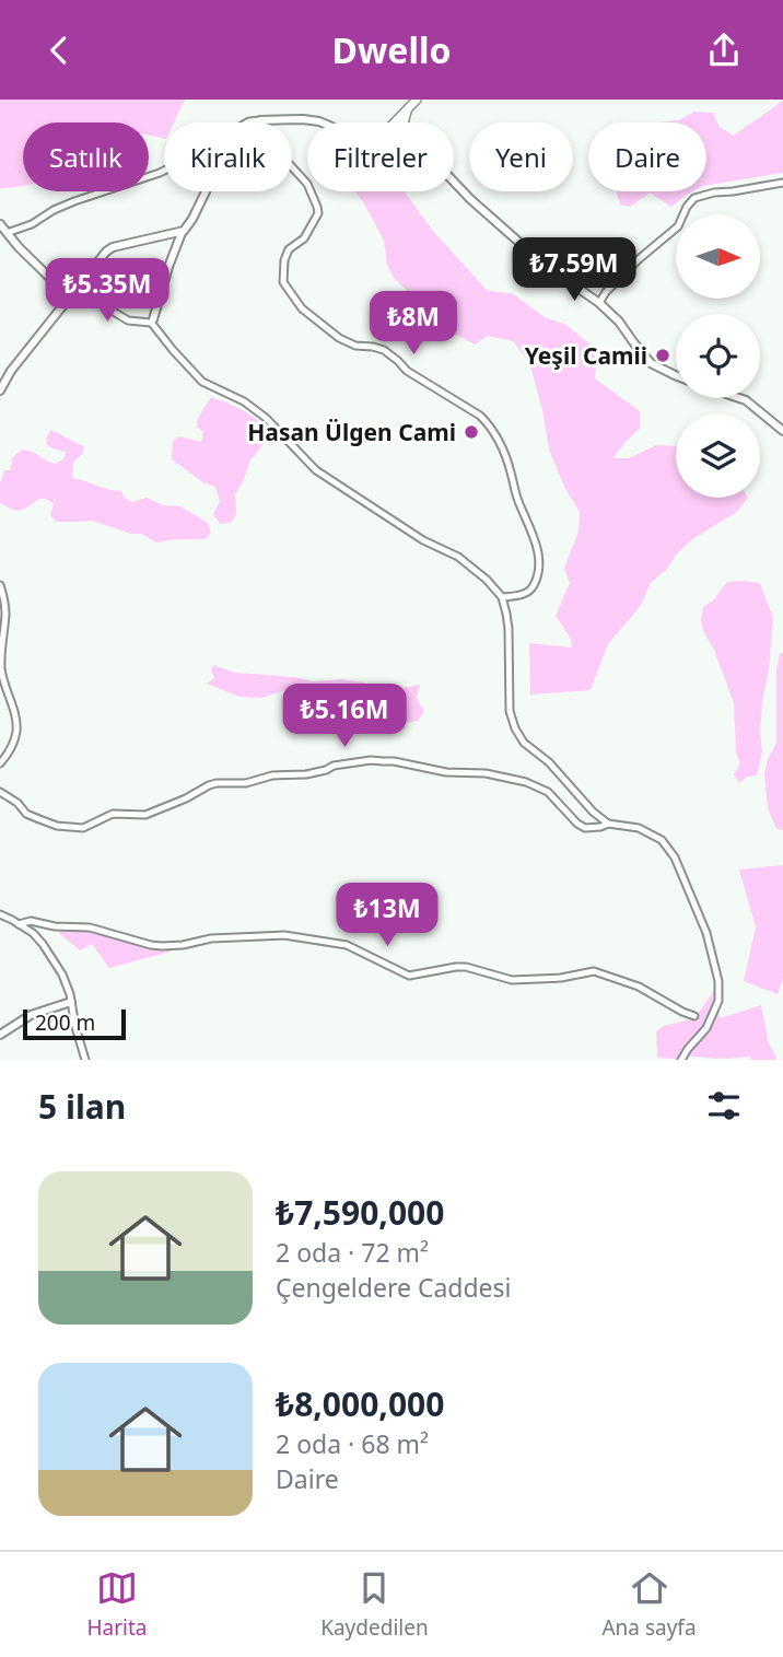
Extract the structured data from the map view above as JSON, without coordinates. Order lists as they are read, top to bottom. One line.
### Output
{"places":["Yeşil Camii","Hasan Ülgen Cami"],"scale_bar":"200 m","north":"right","page":{"header":"Dwello","chip":["Satılık","Kiralık","Filtreler","Yeni","Daire"],"price":["₺7.59M","₺5.35M","₺8M","₺5.16M","₺13M"],"scale":"200 m","heading":"5 ilan","list":[{"name":"₺7,590,000","note":"2 oda · 72 m² · Çengeldere Caddesi"},{"name":"₺8,000,000","note":"2 oda · 68 m² · Daire"}],"tabs":["Harita","Kaydedilen","Ana sayfa"]}}
